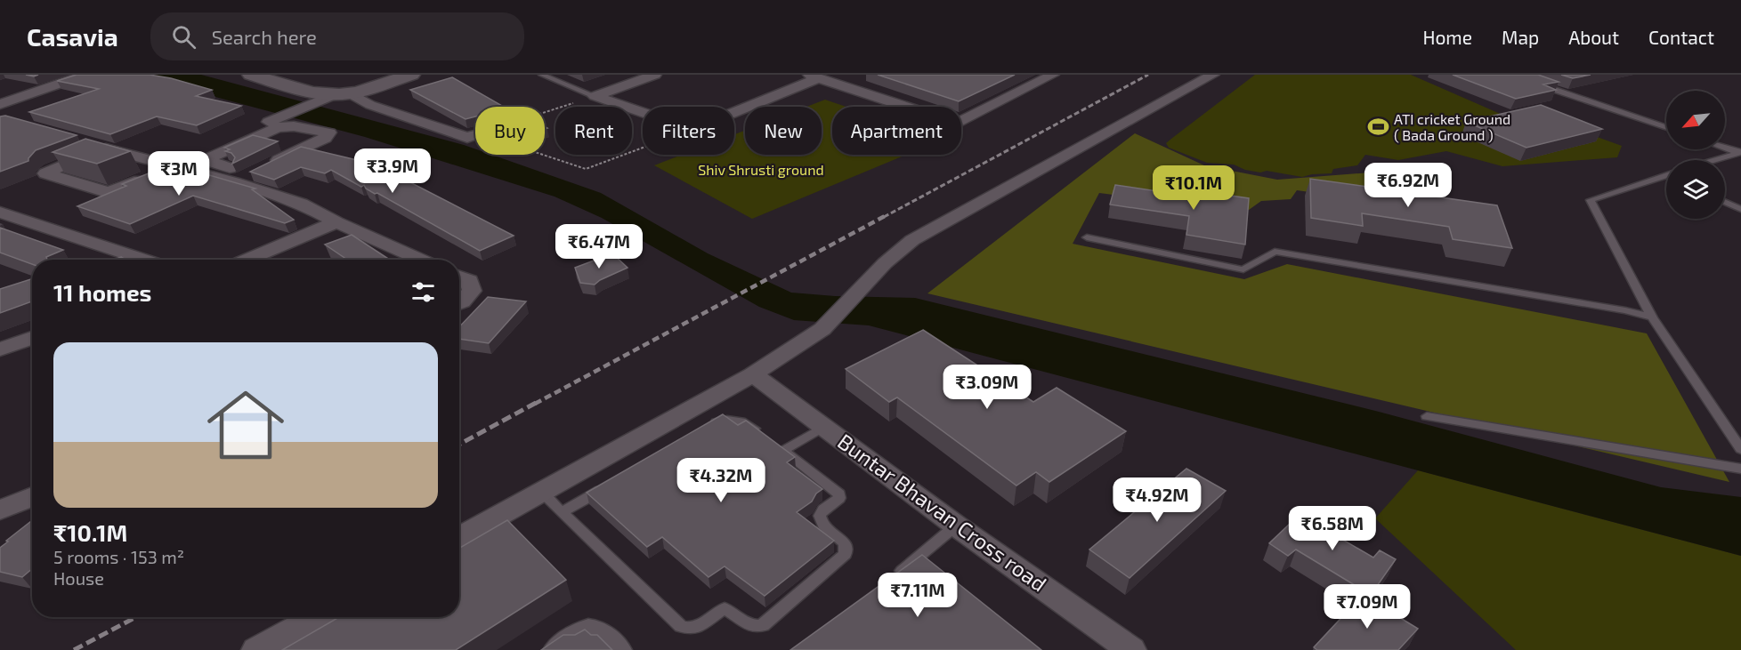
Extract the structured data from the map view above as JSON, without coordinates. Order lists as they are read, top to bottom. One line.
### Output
{"streets":{"street":["Buntar Bhavan Cross road"]},"parks":["Shiv Shrusti ground"],"places":{"sports":["ATI cricket Ground ( Bada Ground )"]},"north":"bottom left","page":{"header":"Casavia","search":"Search here","nav":["Home","Map","About","Contact"],"chip":["Buy","Rent","Filters","New","Apartment"],"price":["₹3.9M","₹3M","₹6.92M","₹10.1M","₹6.47M","₹3.09M","₹4.32M","₹4.92M","₹6.58M","₹7.11M","₹7.09M"],"heading":"11 homes","list":[{"name":"₹10.1M","note":"5 rooms · 153 m² · House"}]}}
